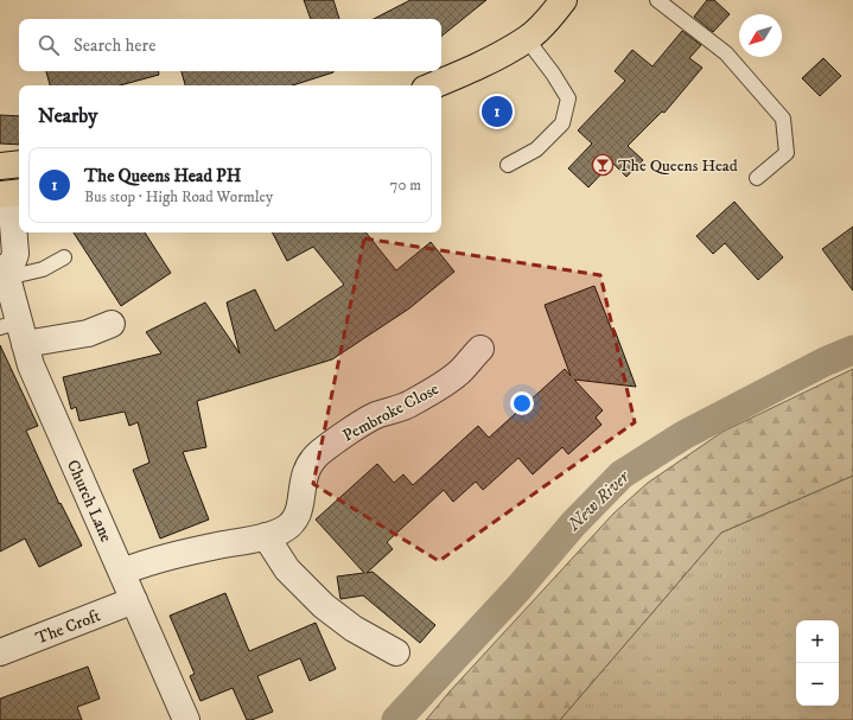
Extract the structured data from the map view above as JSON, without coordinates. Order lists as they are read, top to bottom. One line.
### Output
{"streets":{"street":["Pembroke Close","Church Lane","The Croft"]},"crossings":[["Pembroke Close","Church Lane"],["Church Lane","The Croft"]],"water":["New River"],"places":{"bar":["The Queens Head"]},"north":"bottom left","page":{"search":"Search here","heading":"Nearby","pins":"1","list":[{"mark":"1","name":"The Queens Head PH","note":"Bus stop · High Road Wormley","value":"70 m"}],"map_buttons":["+","−"]}}
